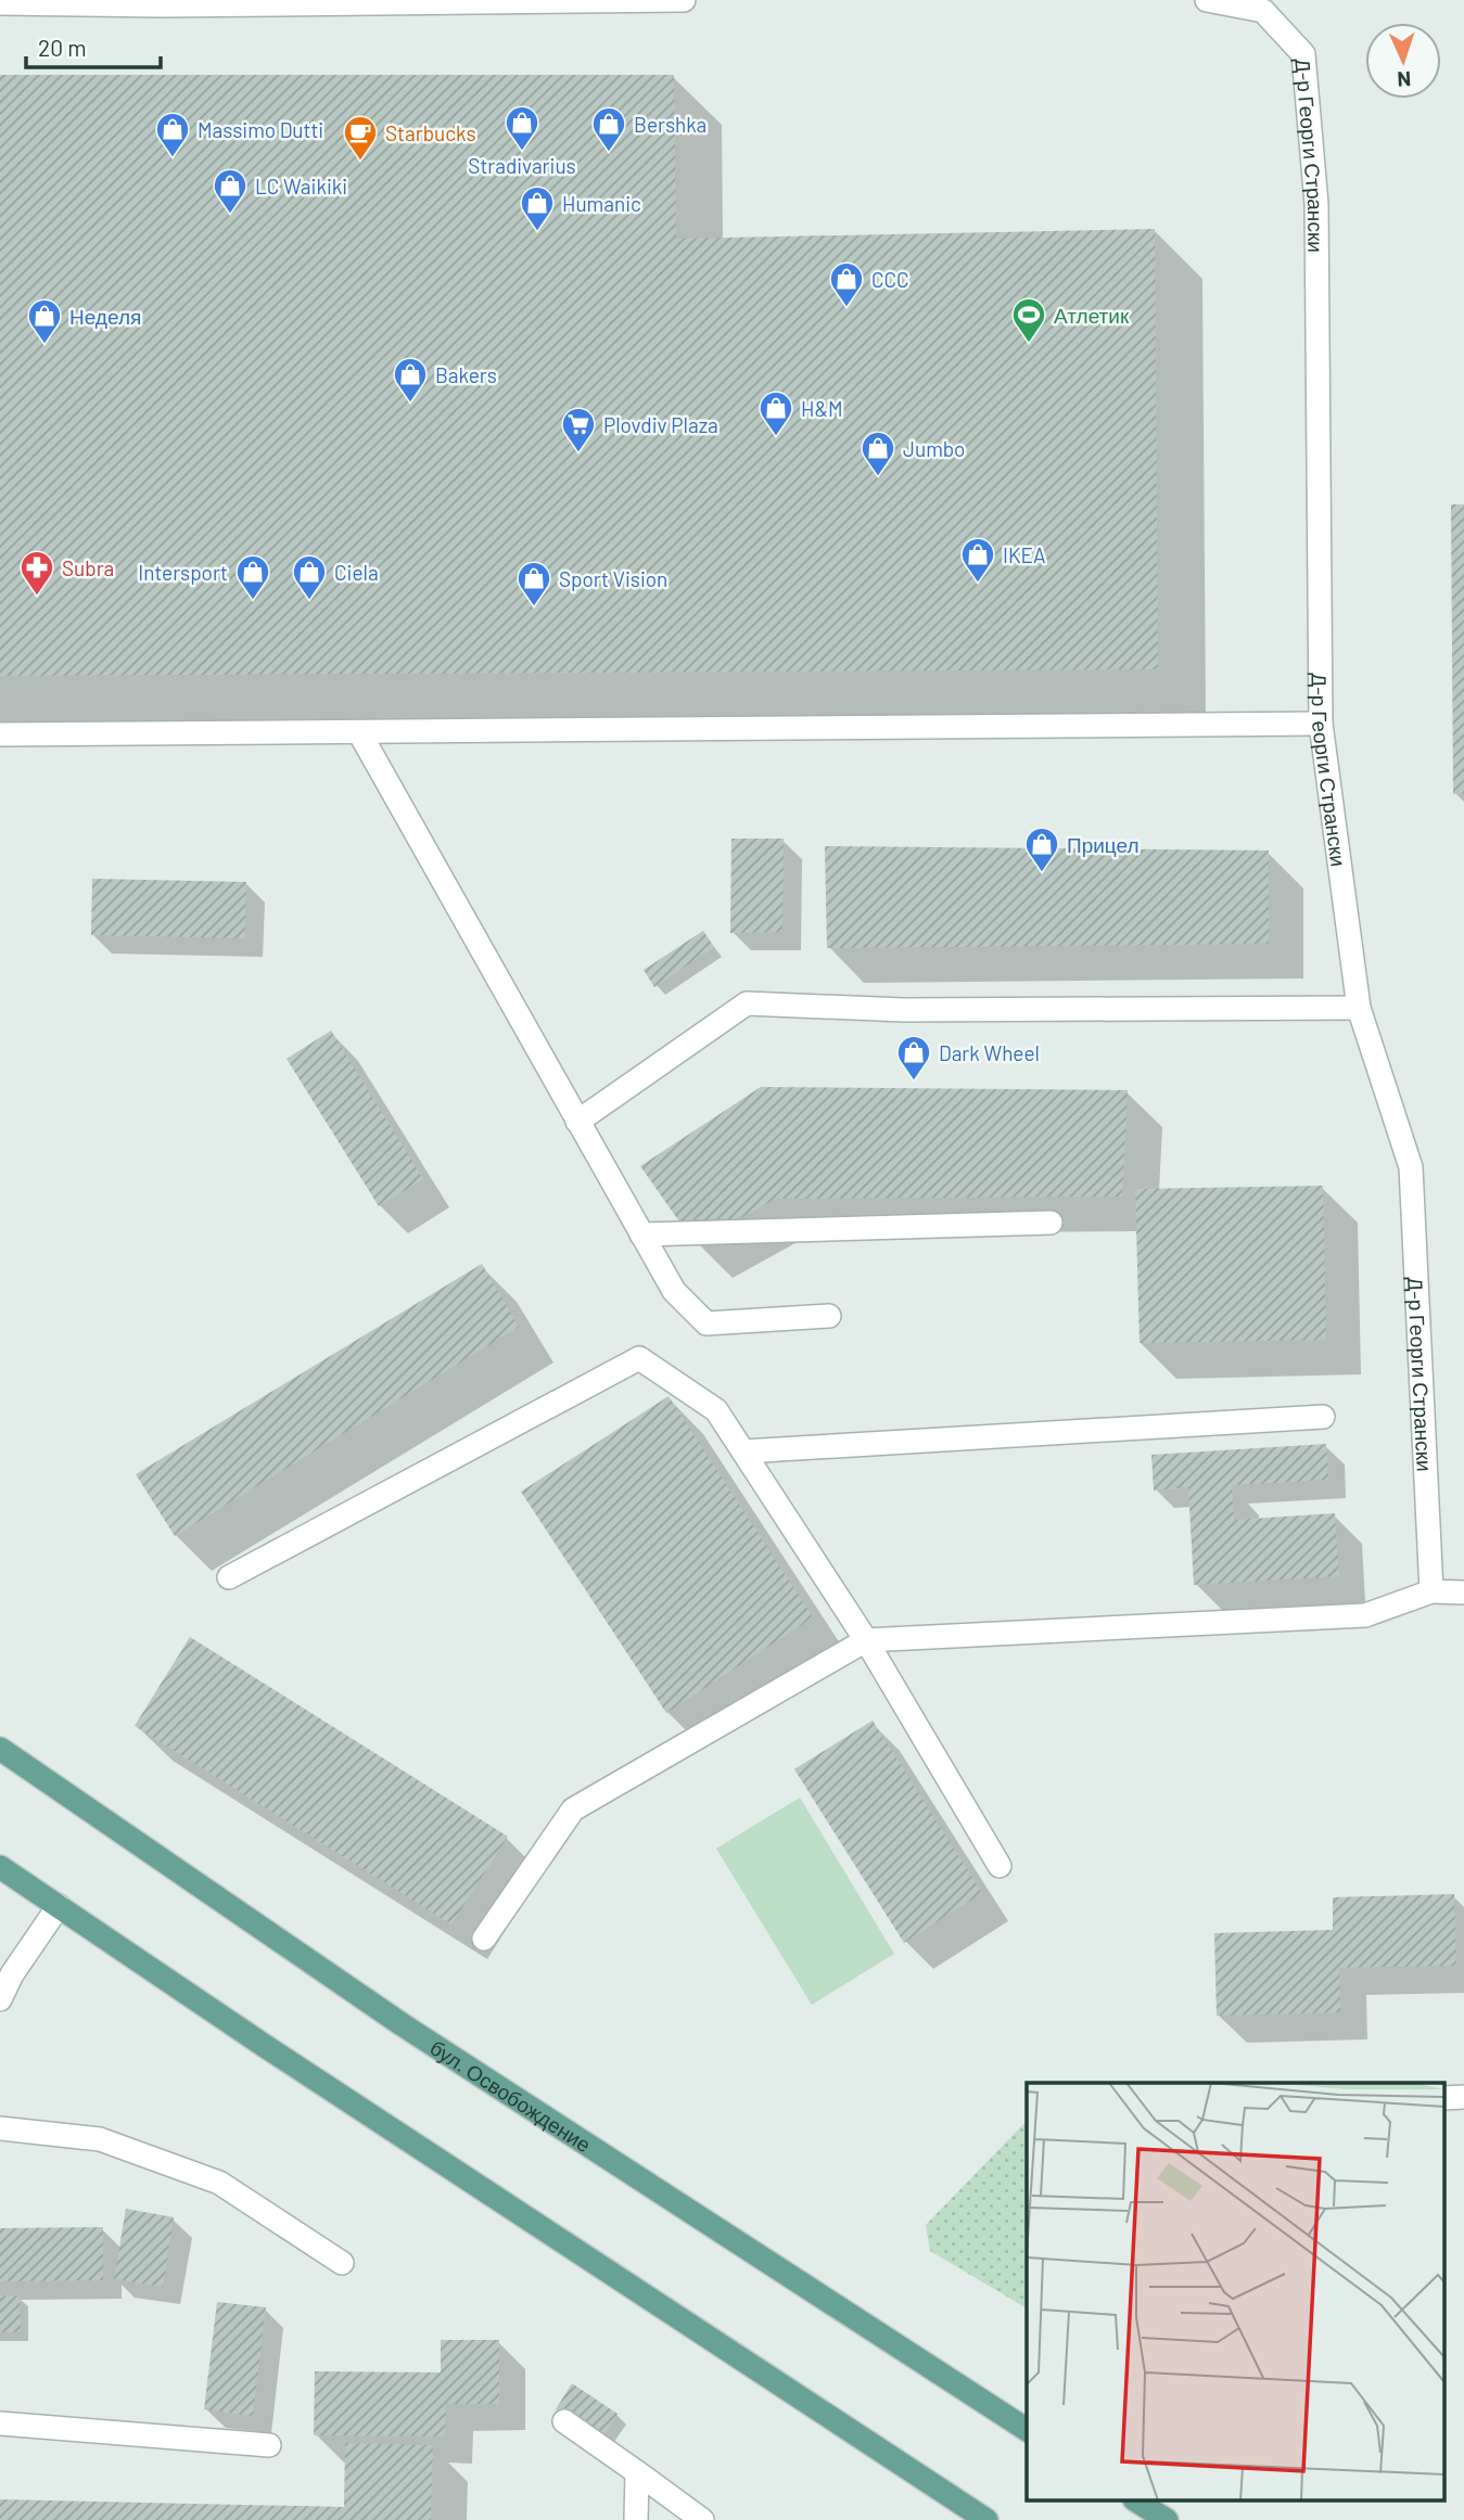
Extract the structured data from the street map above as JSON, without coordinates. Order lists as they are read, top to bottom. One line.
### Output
{"streets":{"main road":["бул. Освобождение"],"street":["Д-р Георги Странски"]},"places":{"shop":["Stradivarius","Bershka","Massimo Dutti","LC Waikiki","Humanic","CCC","Неделя","Bakers","H&M","Jumbo","IKEA","Intersport","Ciela","Sport Vision","Прицел","Dark Wheel"],"cafe":["Starbucks"],"sports":["Атлетик"],"supermarket":["Plovdiv Plaza"],"pharmacy":["Subra"]},"scale_bar":"20 m","north":"bottom"}
